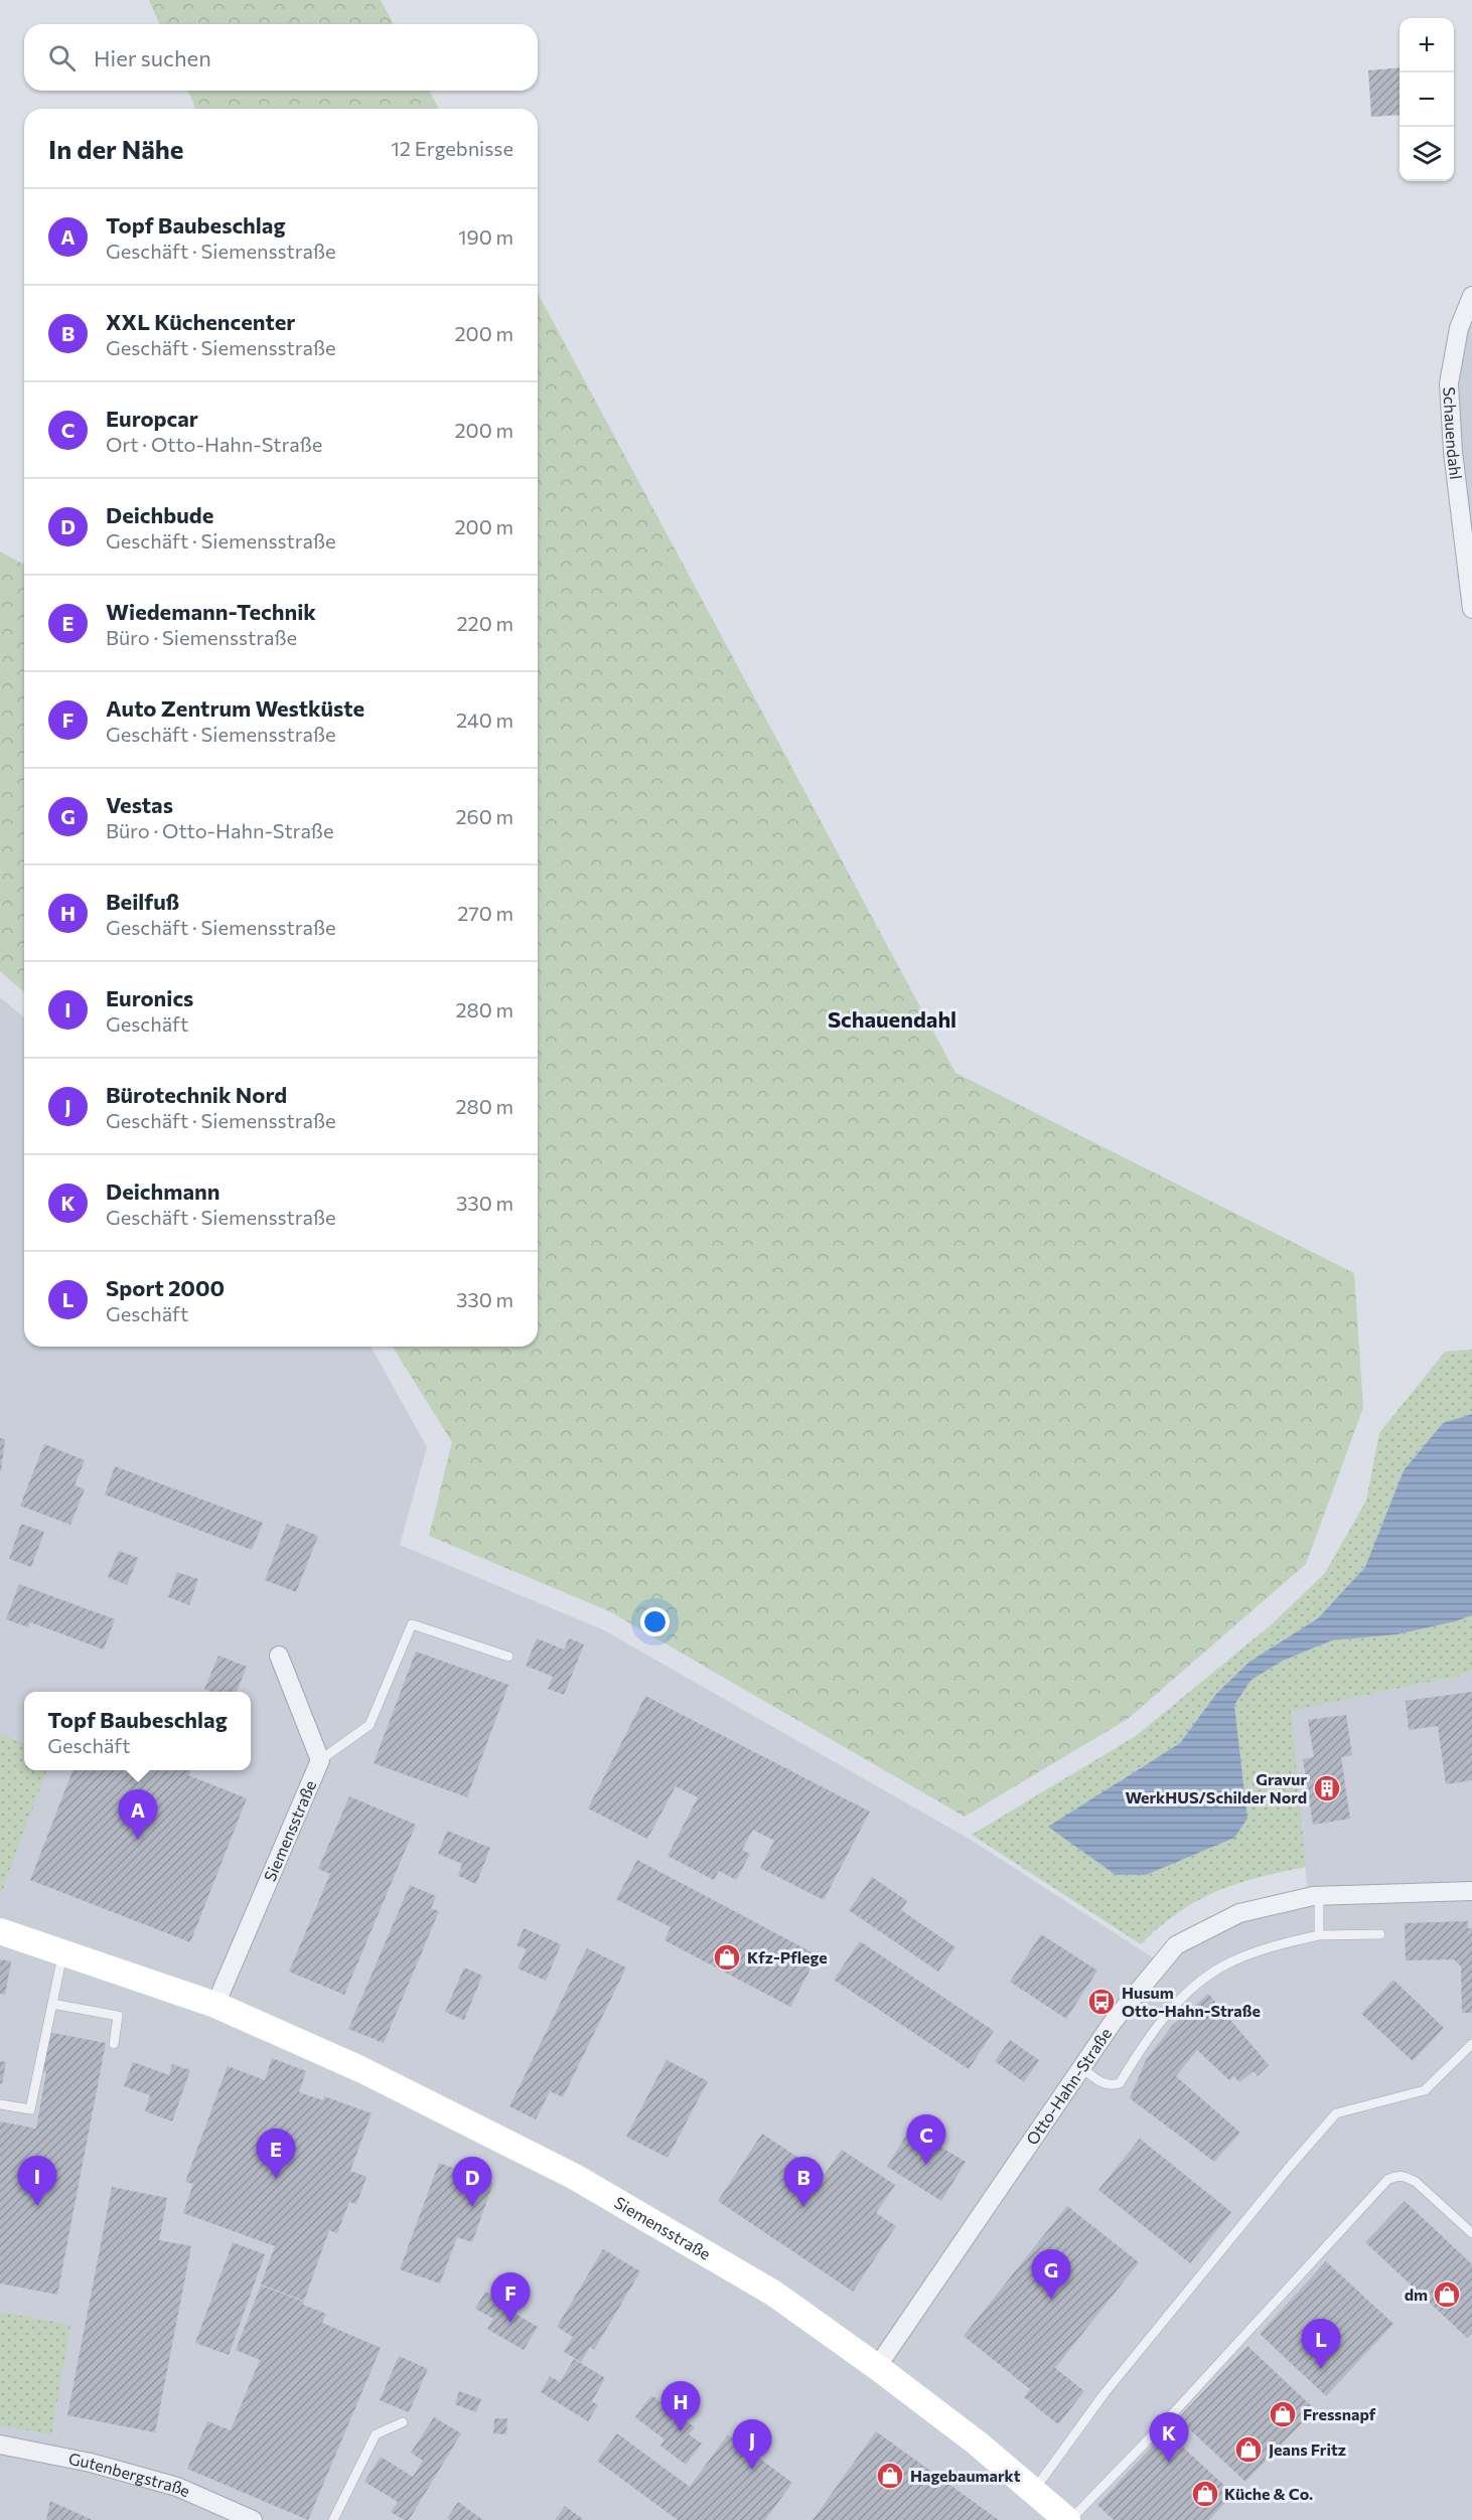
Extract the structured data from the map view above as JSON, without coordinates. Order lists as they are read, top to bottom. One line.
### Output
{"streets":{"street":["Schauendahl","Siemensstraße","Otto-Hahn-Straße","Gutenbergstraße"]},"crossings":[["Siemensstraße","Otto-Hahn-Straße"]],"districts":["Schauendahl"],"places":{"building":["Gravur WerkHUS/Schilder Nord"],"shop":["Kfz-Pflege","dm","Fressnapf","Jeans Fritz","Hagebaumarkt","Küche & Co."],"bus stop":["Husum Otto-Hahn-Straße"]},"page":{"map_buttons":["+","−"],"search":"Hier suchen","heading":["In der Nähe","12 Ergebnisse"],"list":[{"mark":"A","name":"Topf Baubeschlag","note":"Geschäft · Siemensstraße","value":"190 m"},{"mark":"B","name":"XXL Küchencenter","note":"Geschäft · Siemensstraße","value":"200 m"},{"mark":"C","name":"Europcar","note":"Ort · Otto-Hahn-Straße","value":"200 m"},{"mark":"D","name":"Deichbude","note":"Geschäft · Siemensstraße","value":"200 m"},{"mark":"E","name":"Wiedemann-Technik","note":"Büro · Siemensstraße","value":"220 m"},{"mark":"F","name":"Auto Zentrum Westküste","note":"Geschäft · Siemensstraße","value":"240 m"},{"mark":"G","name":"Vestas","note":"Büro · Otto-Hahn-Straße","value":"260 m"},{"mark":"H","name":"Beilfuß","note":"Geschäft · Siemensstraße","value":"270 m"},{"mark":"I","name":"Euronics","note":"Geschäft","value":"280 m"},{"mark":"J","name":"Bürotechnik Nord","note":"Geschäft · Siemensstraße","value":"280 m"},{"mark":"K","name":"Deichmann","note":"Geschäft · Siemensstraße","value":"330 m"},{"mark":"L","name":"Sport 2000","note":"Geschäft","value":"330 m"}],"popup":["Topf Baubeschlag","Geschäft"],"pins":["A","C","E","I","B","D","G","F","L","H","K","J"]}}
